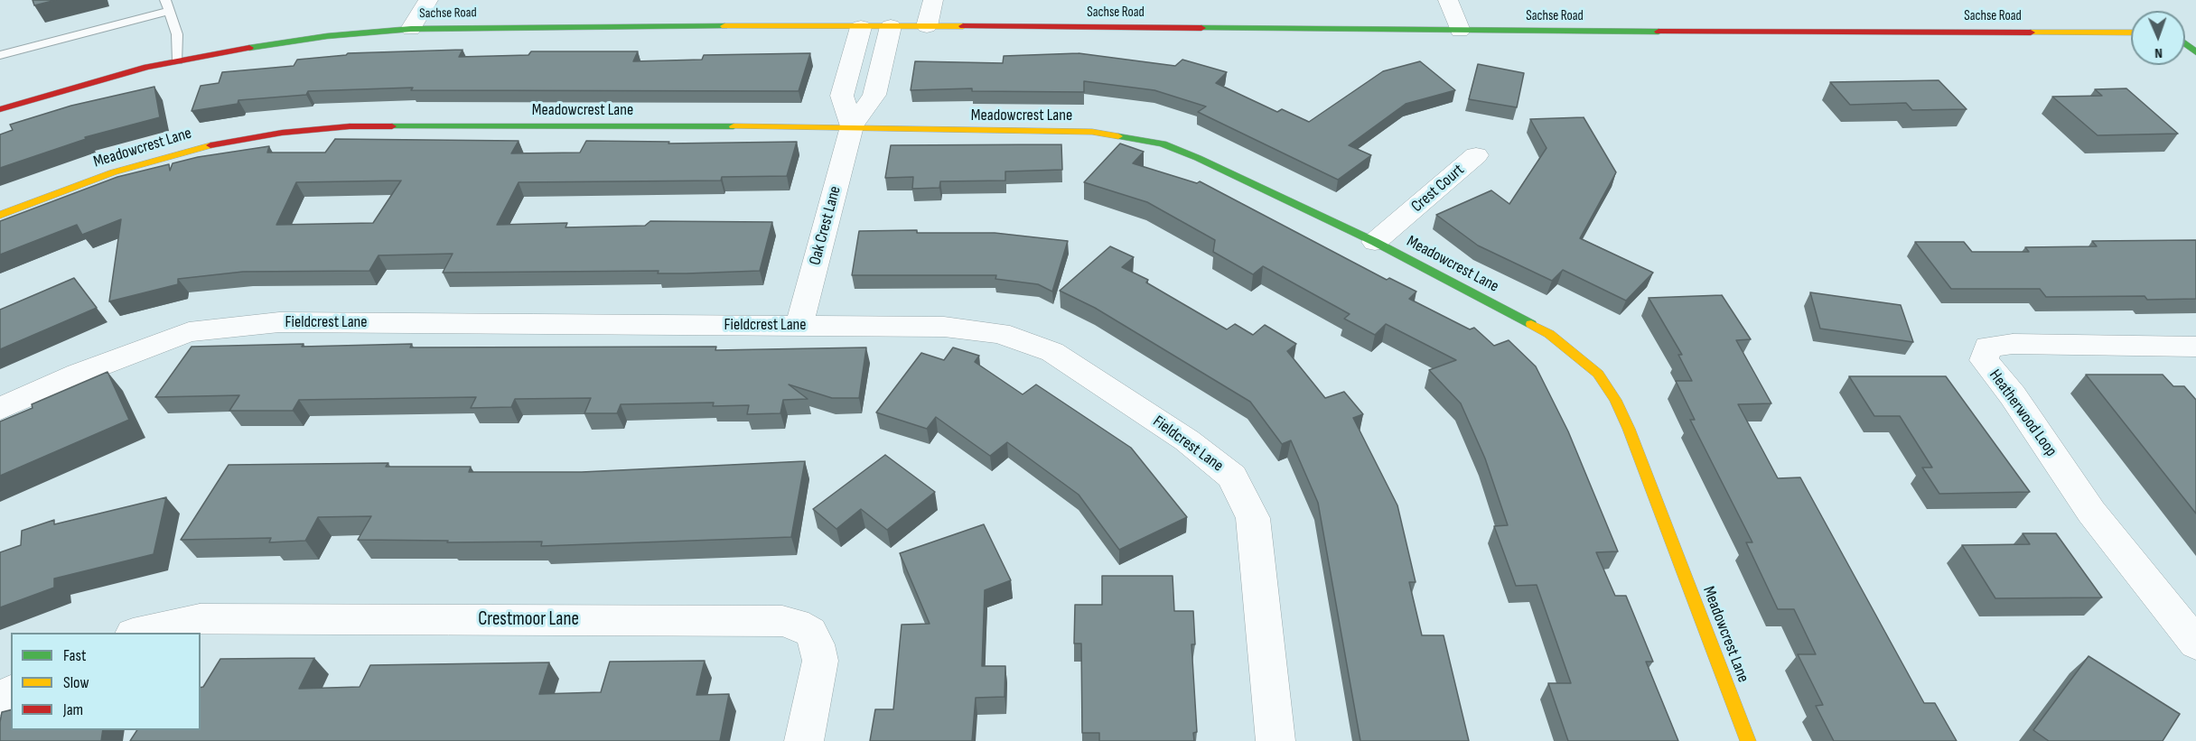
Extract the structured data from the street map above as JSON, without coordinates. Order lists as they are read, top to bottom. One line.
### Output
{"streets":{"main road":["Sachse Road","Meadowcrest Lane"],"street":["Crest Court","Oak Crest Lane","Fieldcrest Lane","Heatherwood Loop","Crestmoor Lane"]},"crossings":[["Sachse Road","Oak Crest Lane"],["Meadowcrest Lane","Crest Court"],["Meadowcrest Lane","Oak Crest Lane"],["Oak Crest Lane","Fieldcrest Lane"]],"legend":["Fast","Slow","Jam"],"north":"bottom"}
